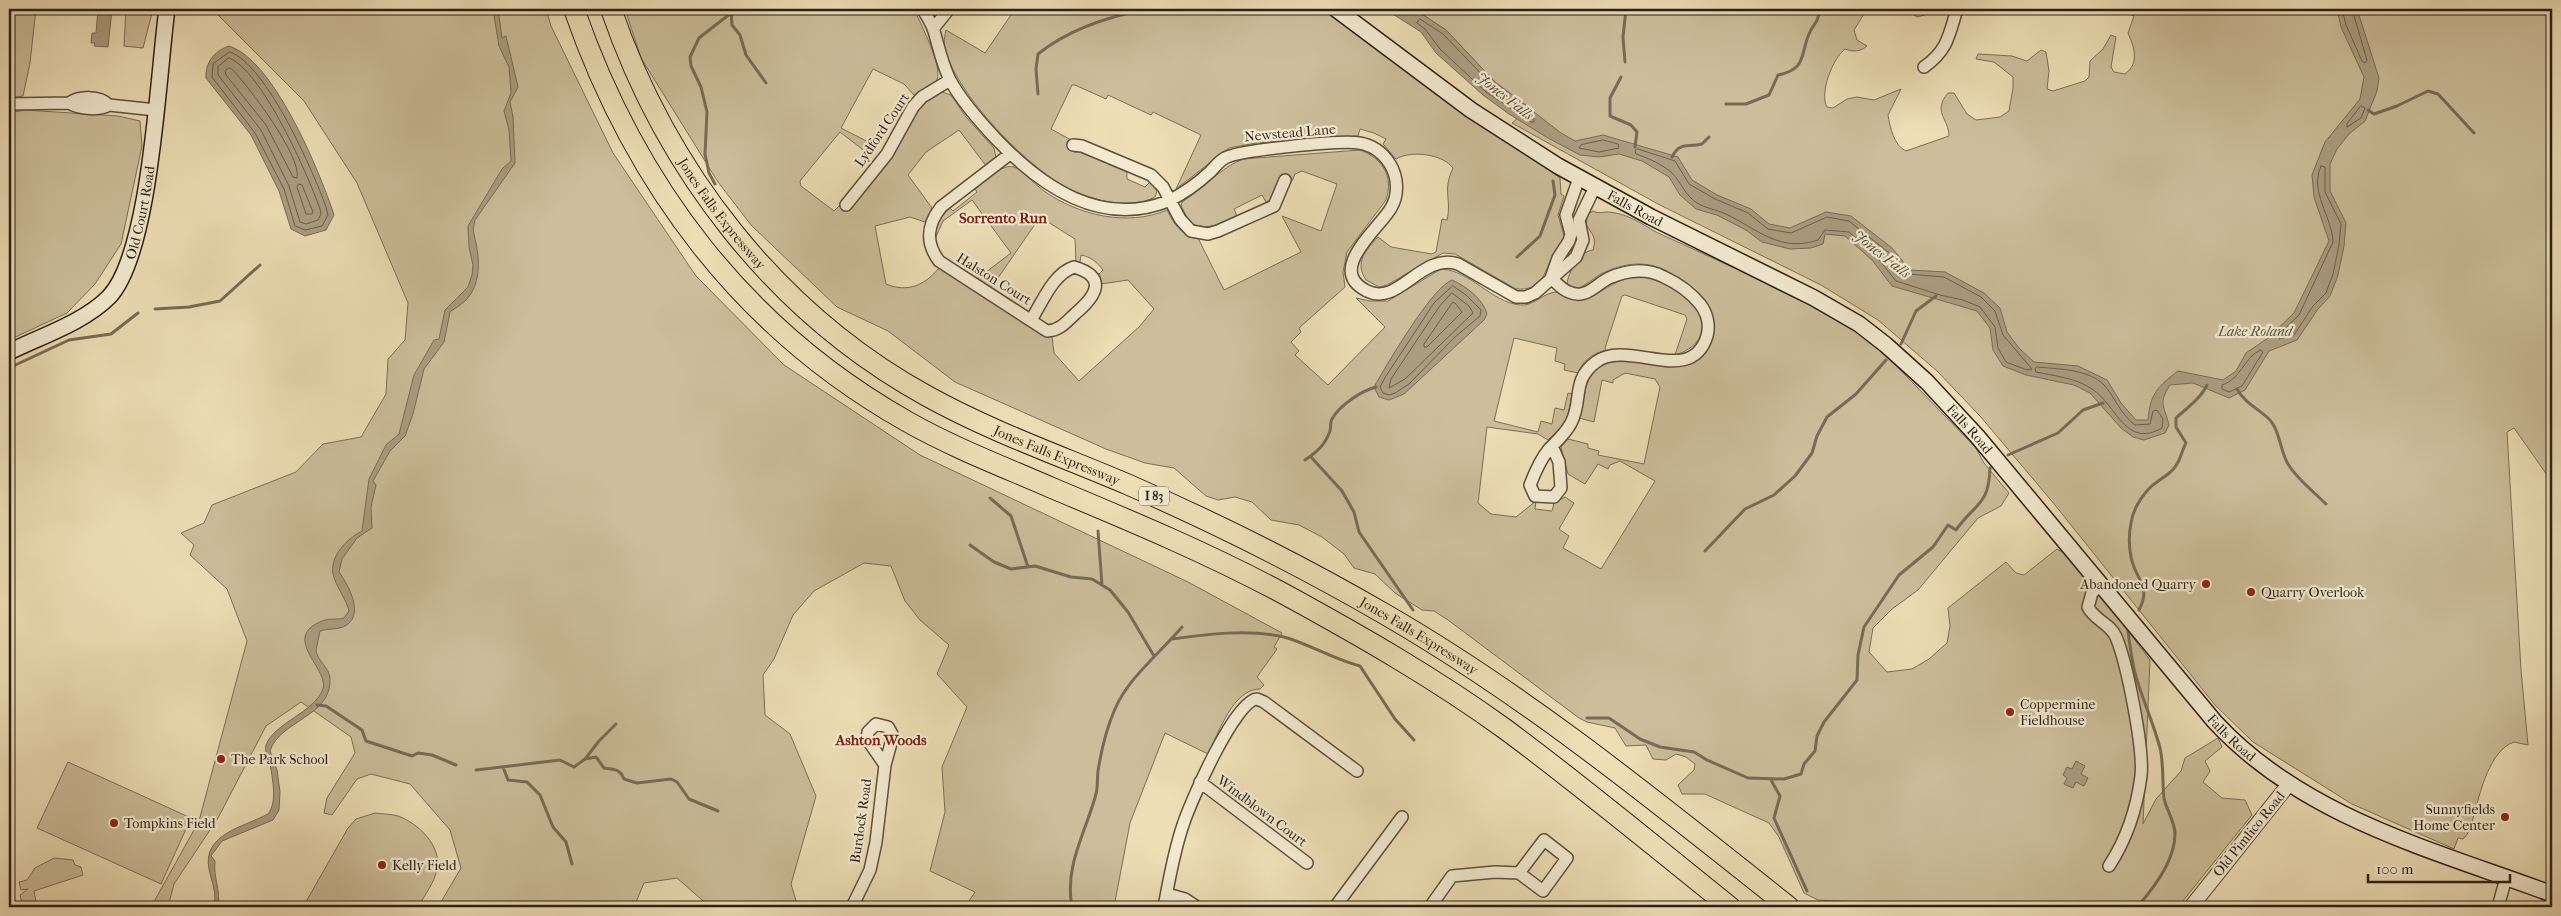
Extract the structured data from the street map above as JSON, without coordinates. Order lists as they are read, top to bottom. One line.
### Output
{"streets":{"highway":["Jones Falls Expressway","I 83"],"main road":["Falls Road","Old Court Road"],"street":["Lydford Court","Newstead Lane","Halston Court","Windblown Court","Burdock Road","Old Pimlico Road"]},"crossings":[["Lydford Court","Newstead Lane"],["Newstead Lane","Falls Road"],["Newstead Lane","Halston Court"],["Falls Road","Old Pimlico Road"]],"districts":["Sorrento Run","Ashton Woods"],"water":["Jones Falls"],"parks":["Lake Roland"],"places":["Abandoned Quarry","Quarry Overlook","Coppermine Fieldhouse","The Park School","Sunnyfields Home Center","Tompkins Field","Kelly Field"],"scale_bar":"100 m"}
